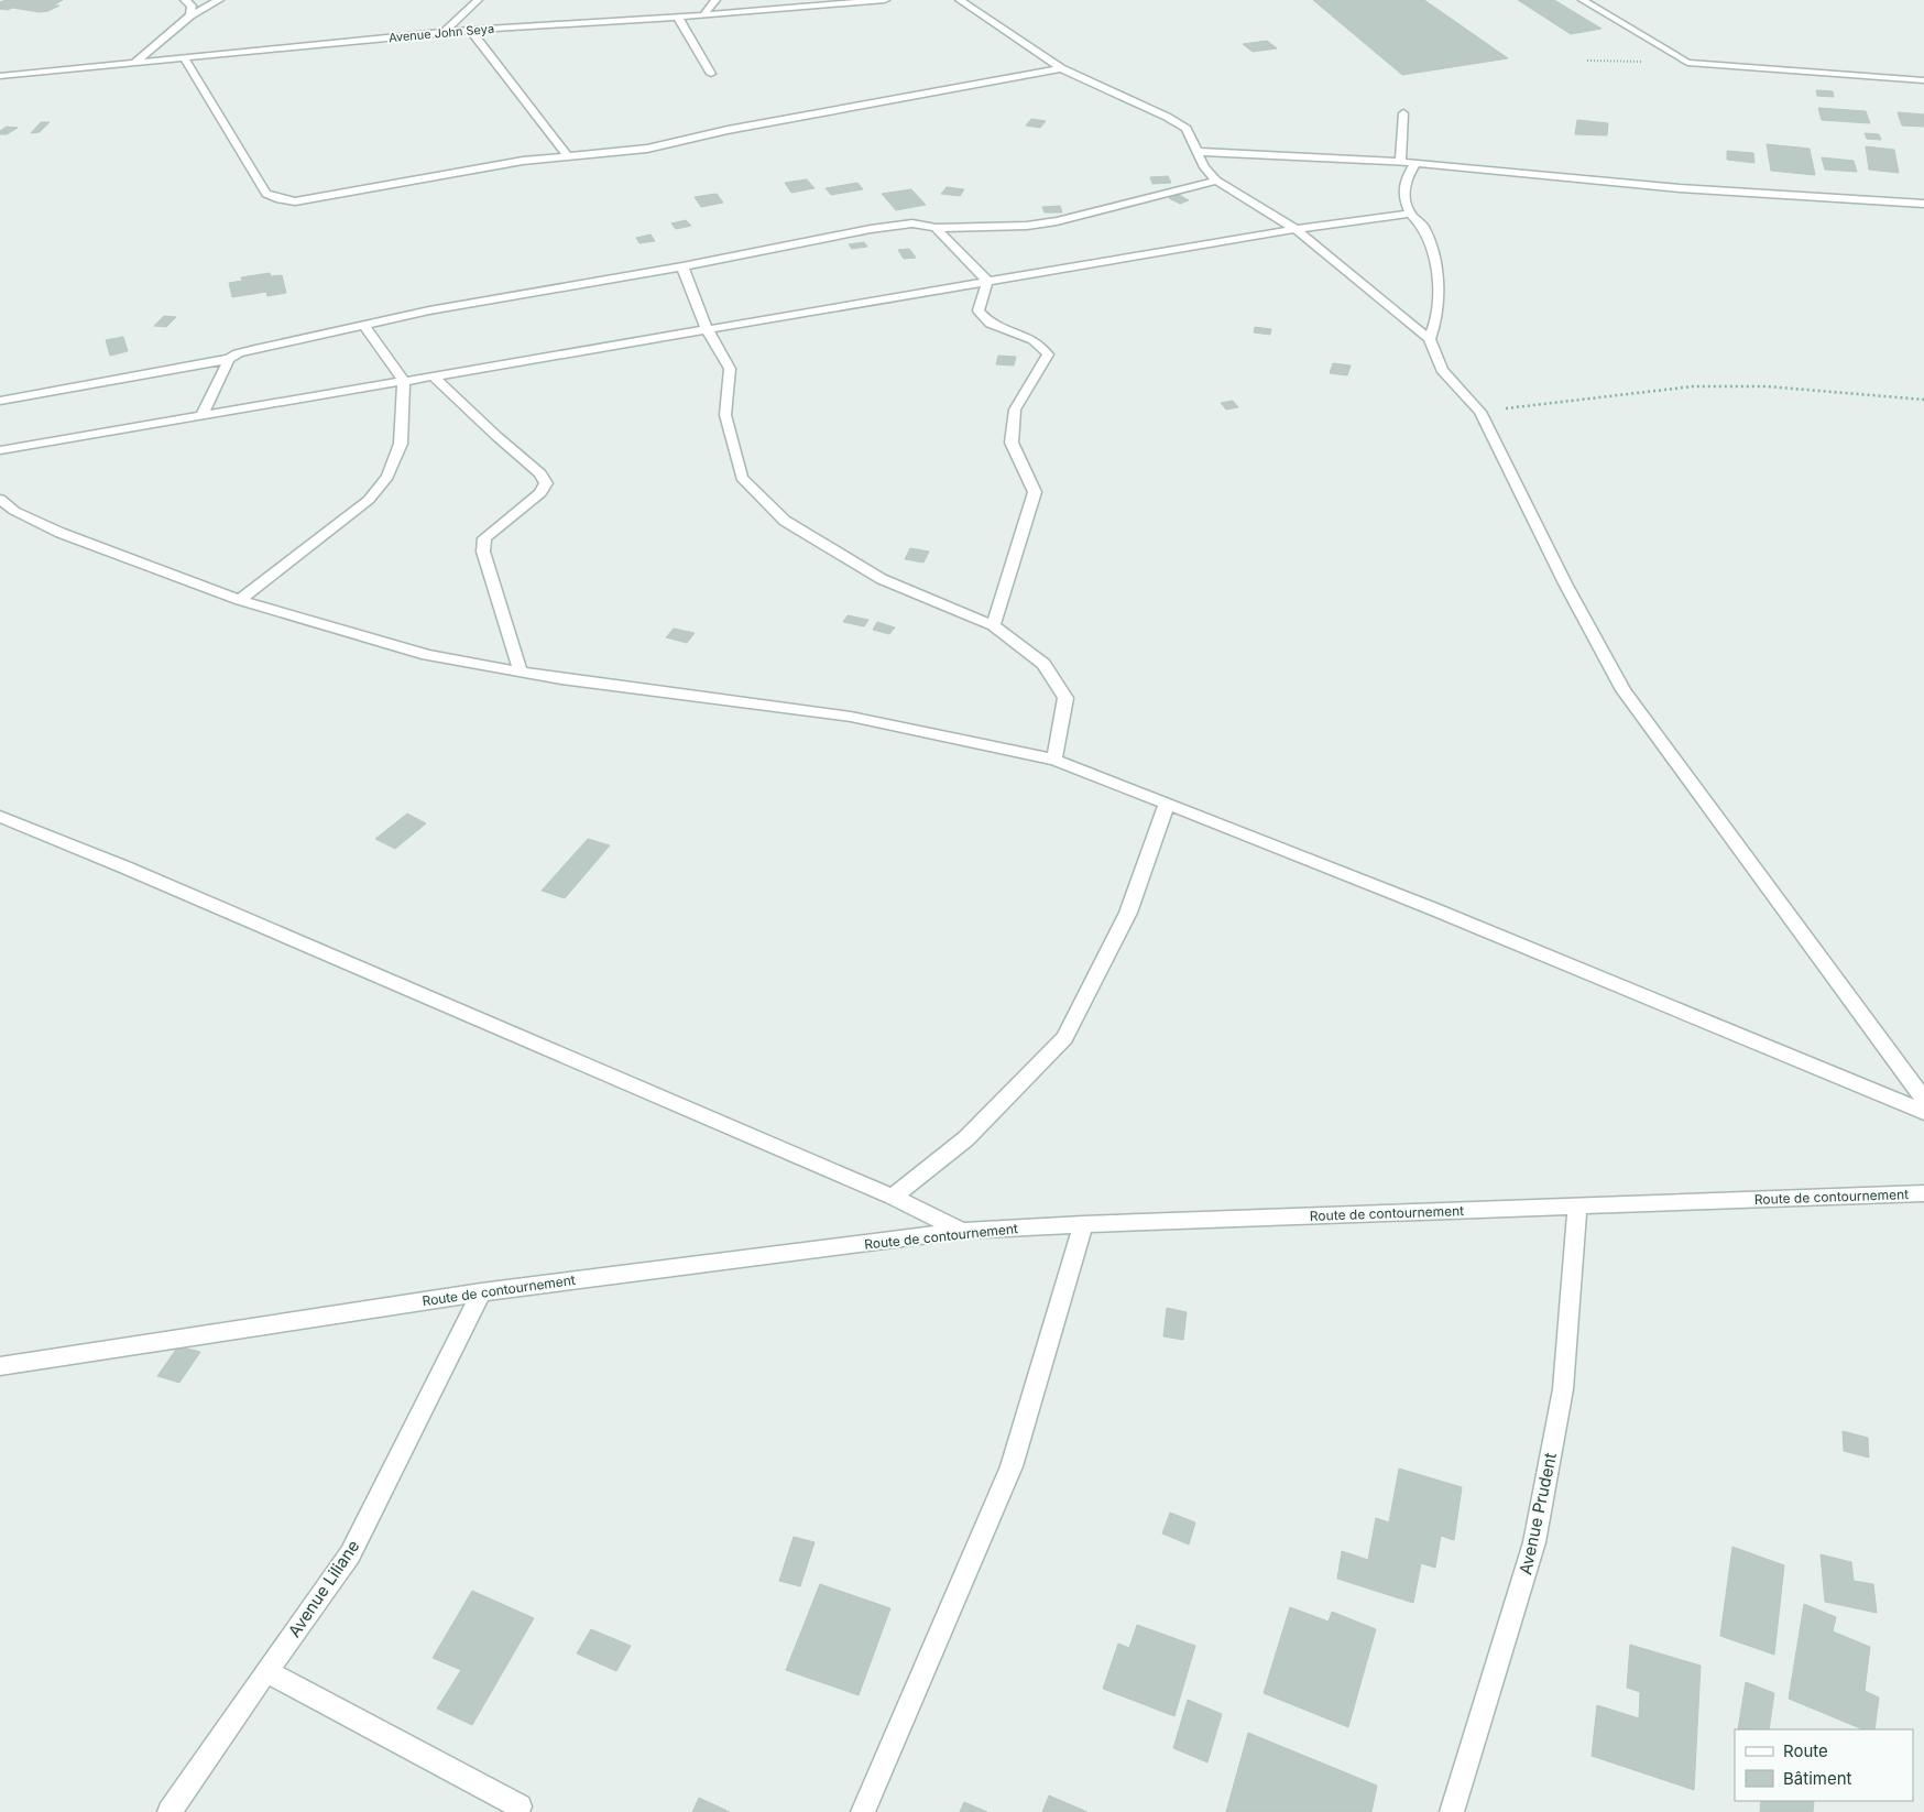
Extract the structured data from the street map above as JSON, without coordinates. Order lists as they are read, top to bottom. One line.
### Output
{"streets":{"street":["Avenue John Seya","Route de contournement","Avenue Prudent","Avenue Liliane"]},"crossings":[["Route de contournement","Avenue Prudent"],["Route de contournement","Avenue Liliane"]],"legend":["Route","Bâtiment"]}
